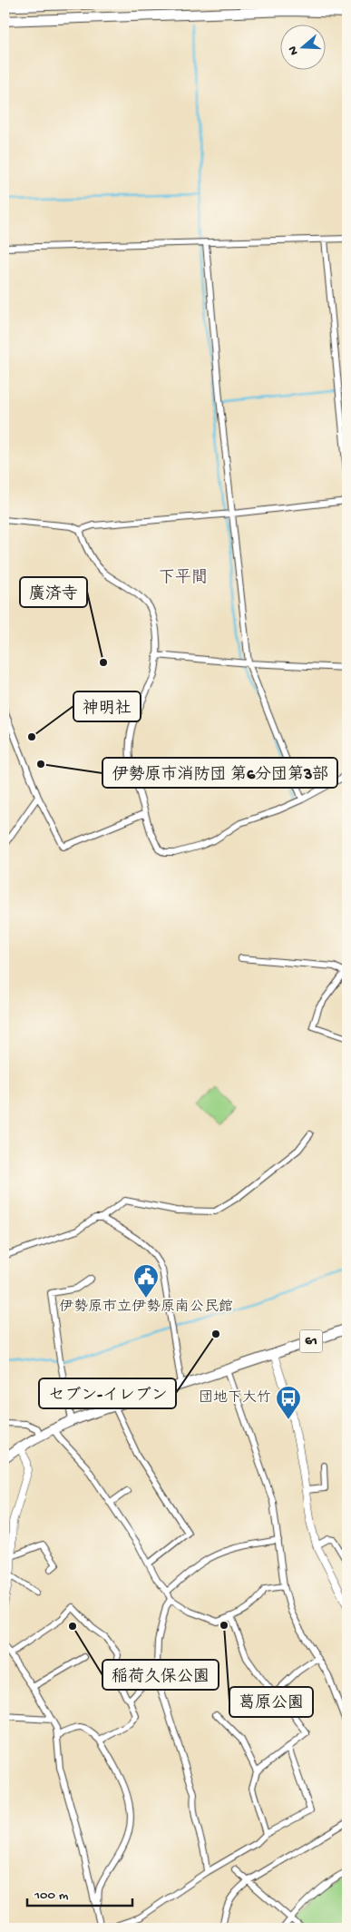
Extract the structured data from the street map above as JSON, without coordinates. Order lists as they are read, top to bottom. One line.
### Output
{"streets":{"main road":["61"]},"districts":["下平間"],"places":{"other":["廣済寺","神明社","伊勢原市消防団 第6分団第3部","セブン-イレブン","葛原公園","稲荷久保公園"],"public building":["伊勢原市立伊勢原南公民館"],"bus stop":["団地下大竹"]},"scale_bar":"100 m","north":"left"}
